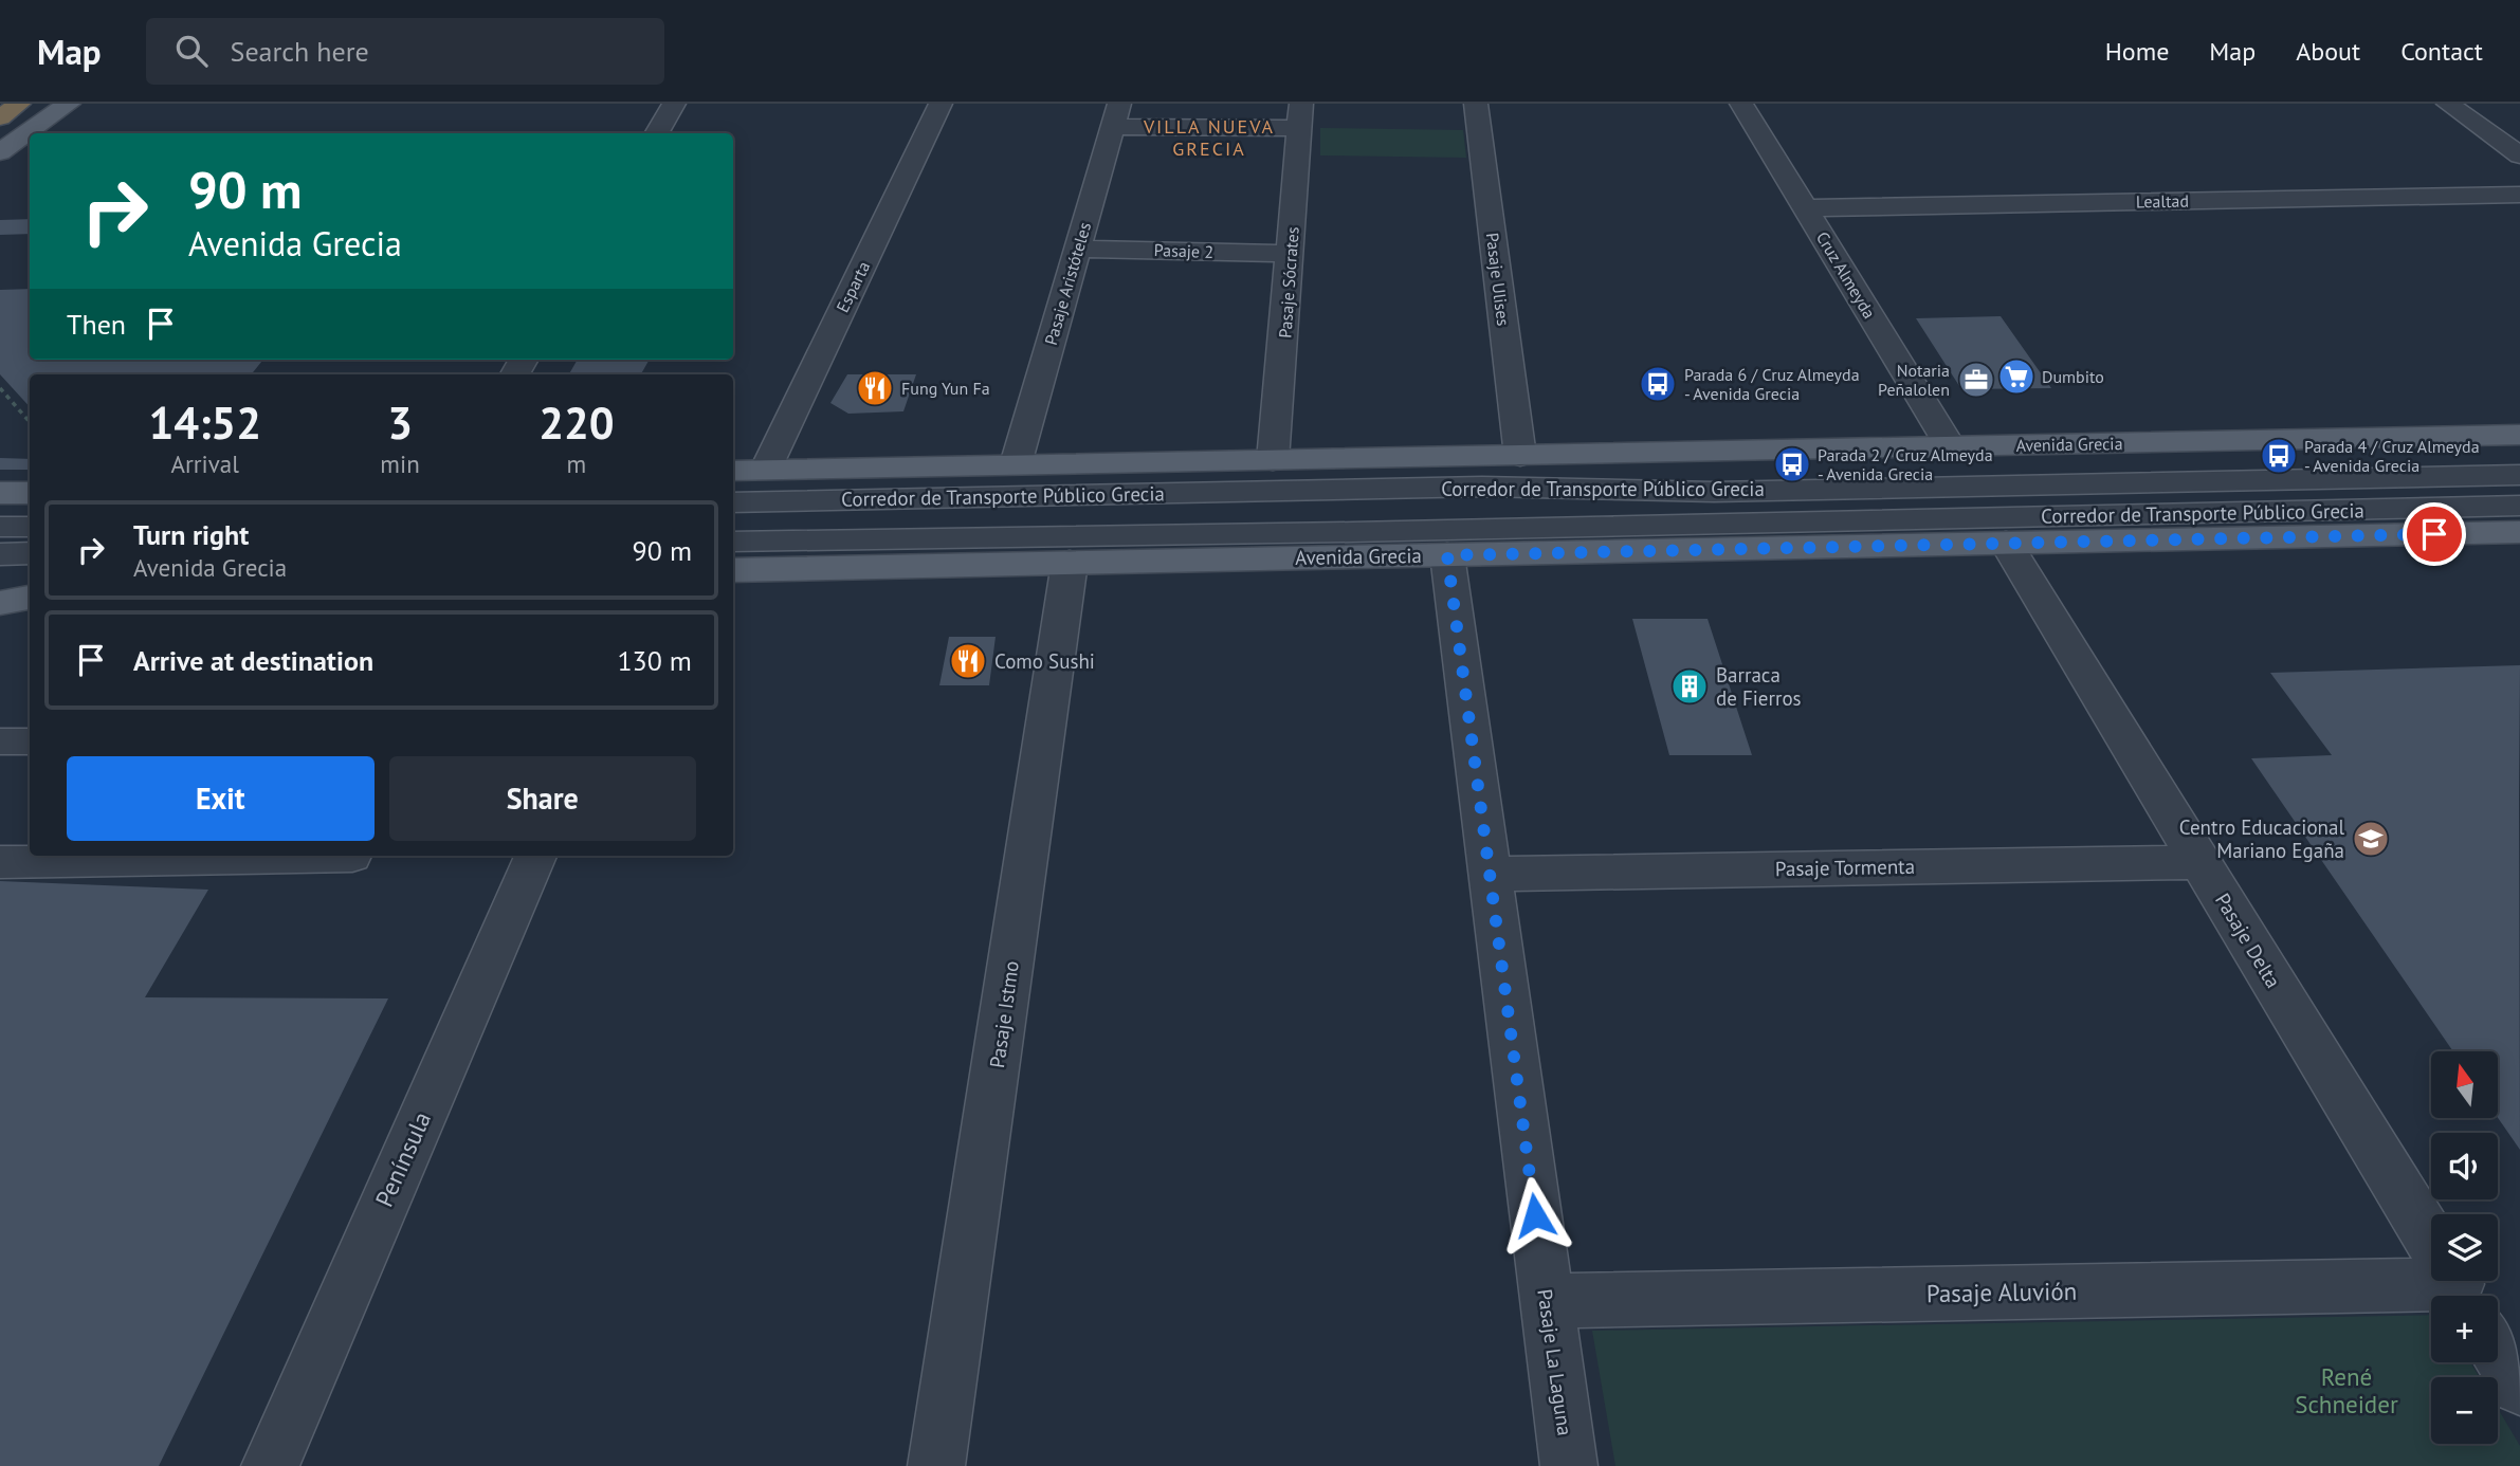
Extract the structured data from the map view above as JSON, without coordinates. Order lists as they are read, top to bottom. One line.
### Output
{"streets":{"main road":["Avenida Grecia"],"street":["Lealtad","Pasaje 2","Cruz Almeyda","Pasaje Ulises","Pasaje Sócrates","Pasaje Aristóteles","Esparta","Pasaje Tormenta","Pasaje Delta","Pasaje Istmo","Península","Pasaje Aluvión","Pasaje La Laguna"],"lane":["Corredor de Transporte Público Grecia"]},"crossings":[["Lealtad","Cruz Almeyda"],["Pasaje 2","Pasaje Sócrates"],["Pasaje 2","Pasaje Aristóteles"],["Cruz Almeyda","Avenida Grecia"],["Pasaje Ulises","Avenida Grecia"],["Pasaje Sócrates","Avenida Grecia"],["Pasaje Aristóteles","Avenida Grecia"],["Esparta","Avenida Grecia"],["Avenida Grecia","Pasaje Delta"],["Avenida Grecia","Pasaje Istmo"],["Avenida Grecia","Pasaje La Laguna"],["Pasaje Tormenta","Pasaje Delta"],["Pasaje Tormenta","Pasaje La Laguna"],["Pasaje Delta","Pasaje Aluvión"],["Pasaje Aluvión","Pasaje La Laguna"]],"districts":["VILLA NUEVA GRECIA"],"parks":["René Schneider"],"places":{"supermarket":["Dumbito"],"office":["Notaria Peñalolen"],"bus stop":["Parada 6 / Cruz Almeyda - Avenida Grecia","Parada 4 / Cruz Almeyda - Avenida Grecia","Parada 2 / Cruz Almeyda - Avenida Grecia"],"restaurant":["Fung Yun Fa","Como Sushi"],"building":["Barraca de Fierros"],"school or university":["Centro Educacional Mariano Egaña"]},"north":"top","page":{"header":"Map","search":"Search here","nav":["Home","Map","About","Contact"],"turn":["90 m","Avenida Grecia"],"then":"Then","eta":["14:52","Arrival","3","min","220","m"],"list":[{"name":"Turn right","note":"Avenida Grecia","value":"90 m"},{"name":"Arrive at destination","value":"130 m"}],"buttons":["Exit","Share"],"map_buttons":["+","−"]}}
